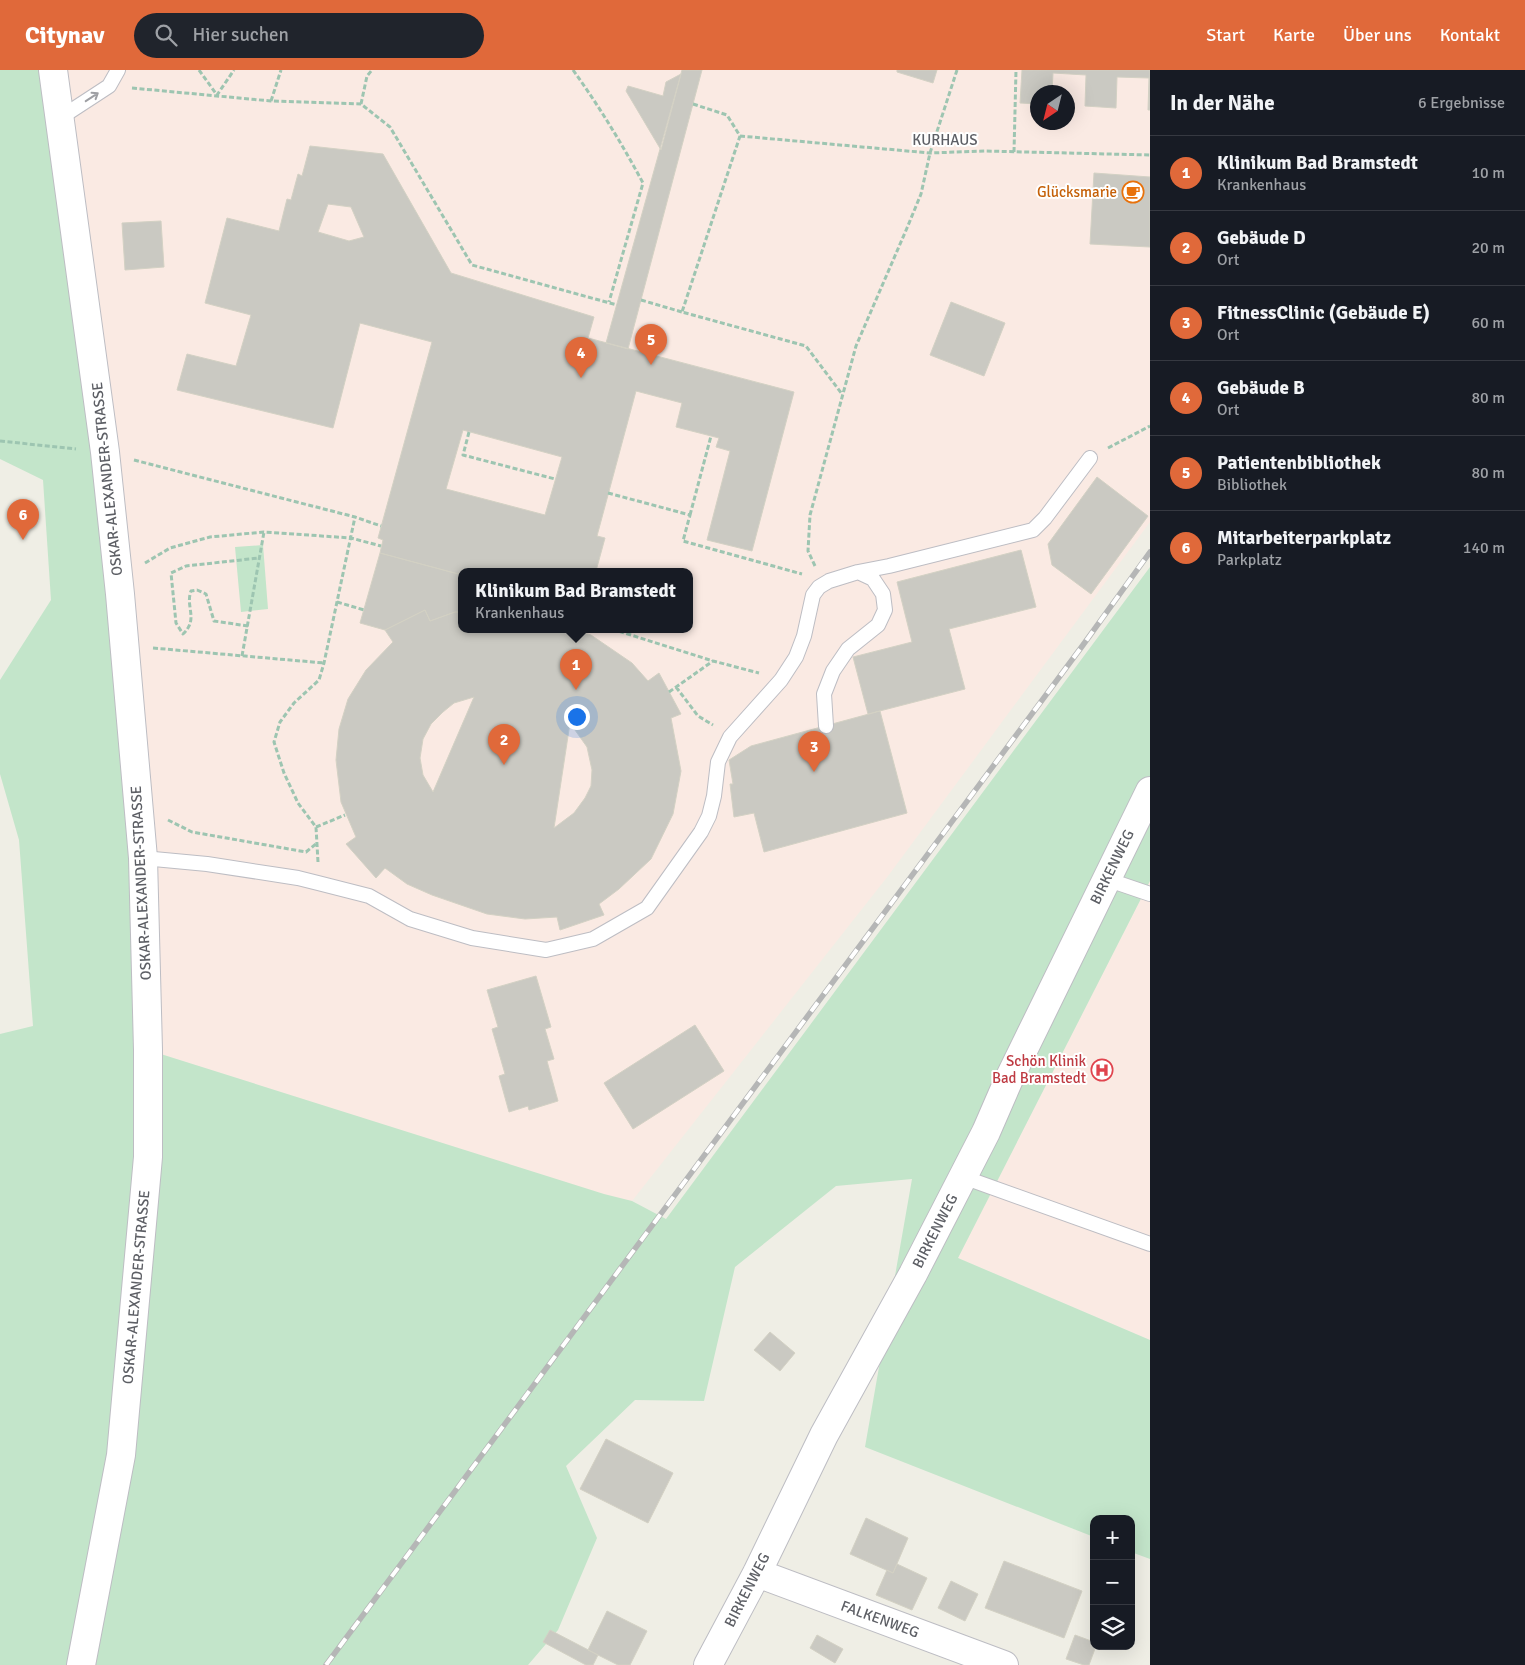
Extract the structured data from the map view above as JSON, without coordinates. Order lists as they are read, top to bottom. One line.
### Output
{"streets":{"street":["OSKAR-ALEXANDER-STRASSE","BIRKENWEG","FALKENWEG"],"path":["KURHAUS"]},"crossings":[["BIRKENWEG","FALKENWEG"]],"places":{"cafe":["Glücksmarie"],"hospital":["Schön Klinik Bad Bramstedt"]},"north":"bottom left","page":{"header":"Citynav","search":"Hier suchen","nav":["Start","Karte","Über uns","Kontakt"],"heading":["In der Nähe","6 Ergebnisse"],"list":[{"mark":"1","name":"Klinikum Bad Bramstedt","note":"Krankenhaus","value":"10 m"},{"mark":"2","name":"Gebäude D","note":"Ort","value":"20 m"},{"mark":"3","name":"FitnessClinic (Gebäude E)","note":"Ort","value":"60 m"},{"mark":"4","name":"Gebäude B","note":"Ort","value":"80 m"},{"mark":"5","name":"Patientenbibliothek","note":"Bibliothek","value":"80 m"},{"mark":"6","name":"Mitarbeiterparkplatz","note":"Parkplatz","value":"140 m"}],"pins":["5","4","6","1","2","3"],"popup":["Klinikum Bad Bramstedt","Krankenhaus"],"map_buttons":["+","−"]}}
